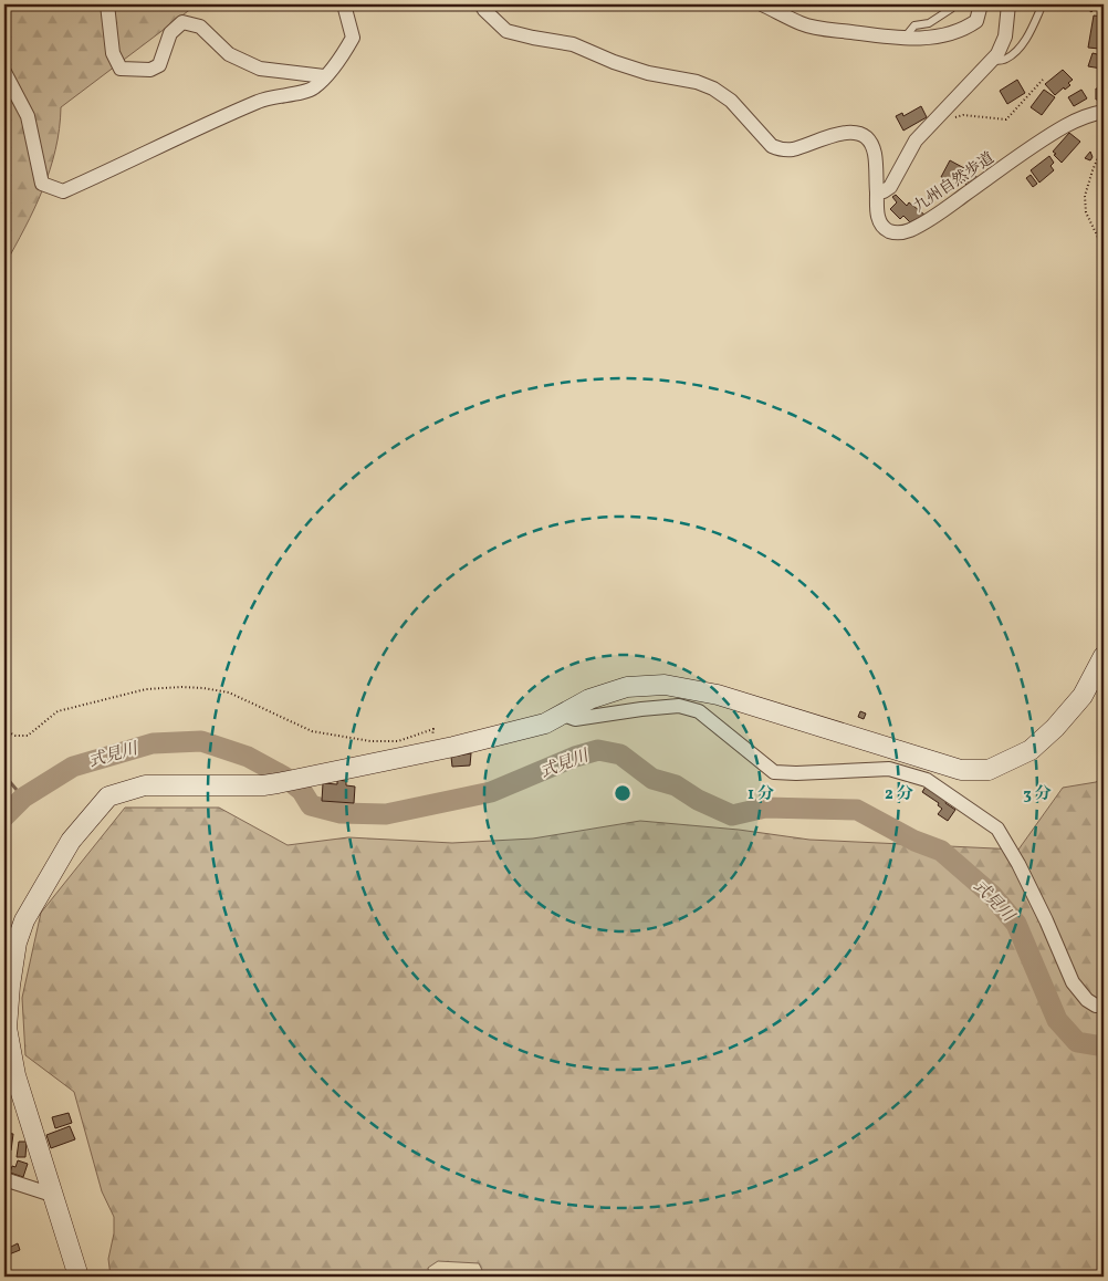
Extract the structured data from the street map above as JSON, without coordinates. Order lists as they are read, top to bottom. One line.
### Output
{"streets":{"street":["九州自然歩道"]},"water":["式見川"],"rings":["1 分","2 分","3 分"]}
